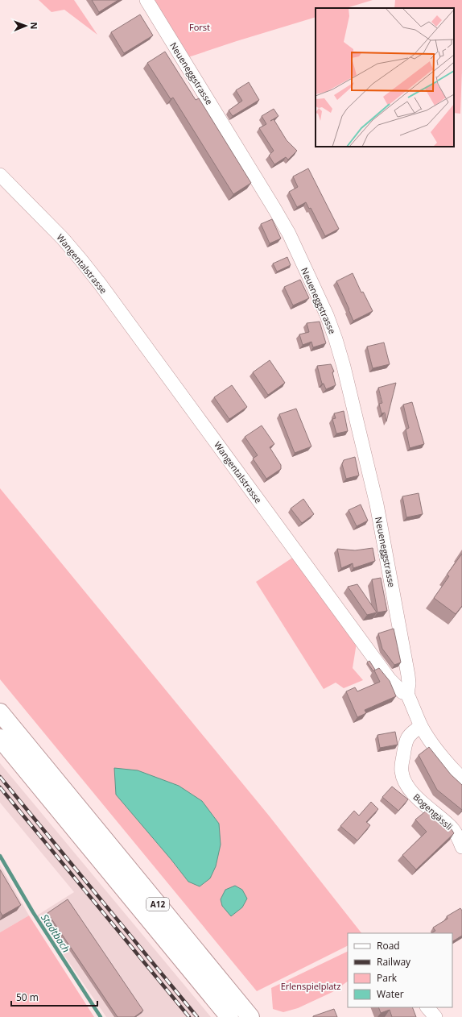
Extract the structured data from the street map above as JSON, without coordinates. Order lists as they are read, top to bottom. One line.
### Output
{"streets":{"highway":["A12"],"street":["Neueneggstrasse","Wangentalstrasse","Bogengässli"]},"crossings":[["Neueneggstrasse","Wangentalstrasse"],["Wangentalstrasse","Bogengässli"]],"water":["Stadtbach"],"parks":["Forst","Erlenspielplatz"],"legend":["Road","Railway","Park","Water"],"scale_bar":"50 m","north":"right"}
